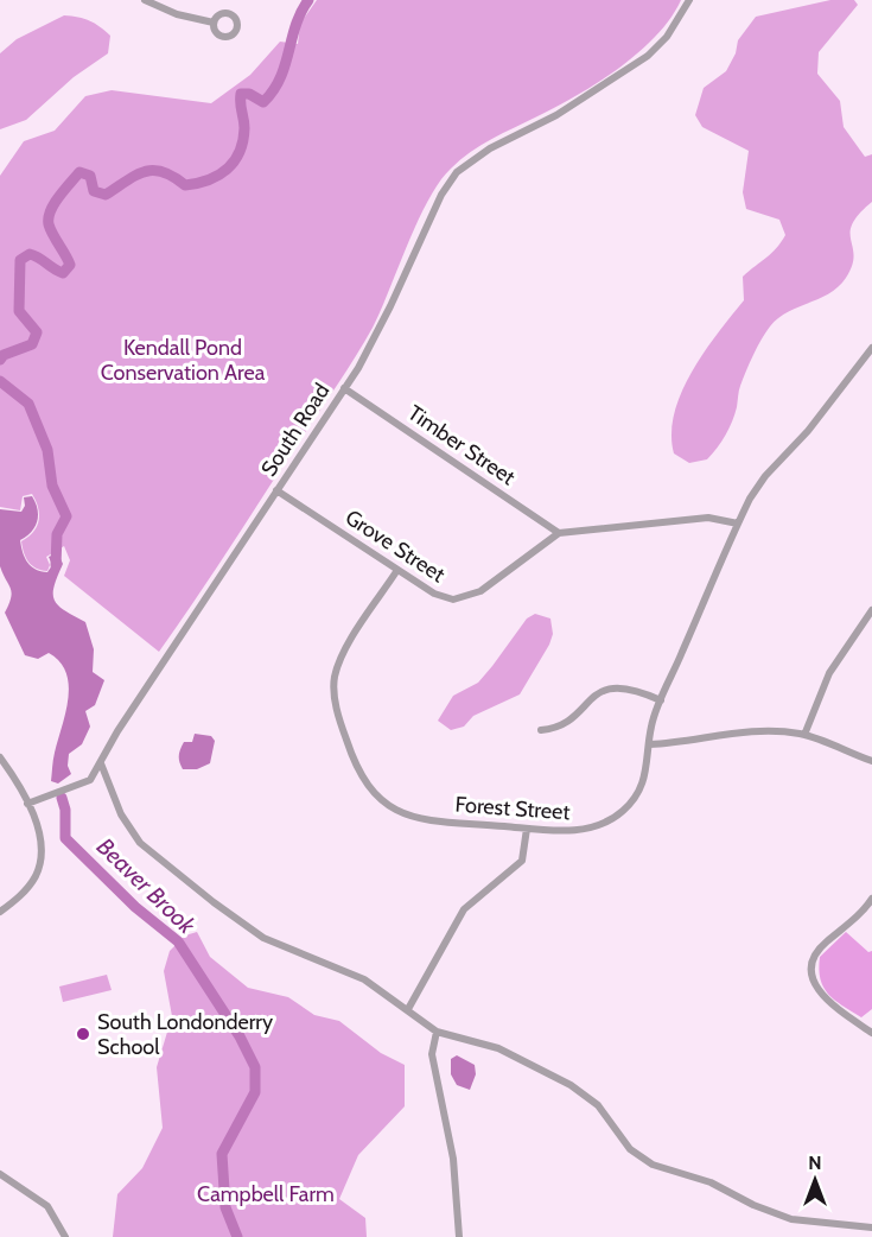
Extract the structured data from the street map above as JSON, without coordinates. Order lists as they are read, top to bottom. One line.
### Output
{"streets":{"street":["South Road","Timber Street","Grove Street","Forest Street"]},"crossings":[["South Road","Timber Street"],["South Road","Grove Street"],["Timber Street","Grove Street"],["Grove Street","Forest Street"]],"water":["Beaver Brook"],"parks":["Kendall Pond Conservation Area","Campbell Farm"],"places":["South Londonderry School"],"north":"top"}
